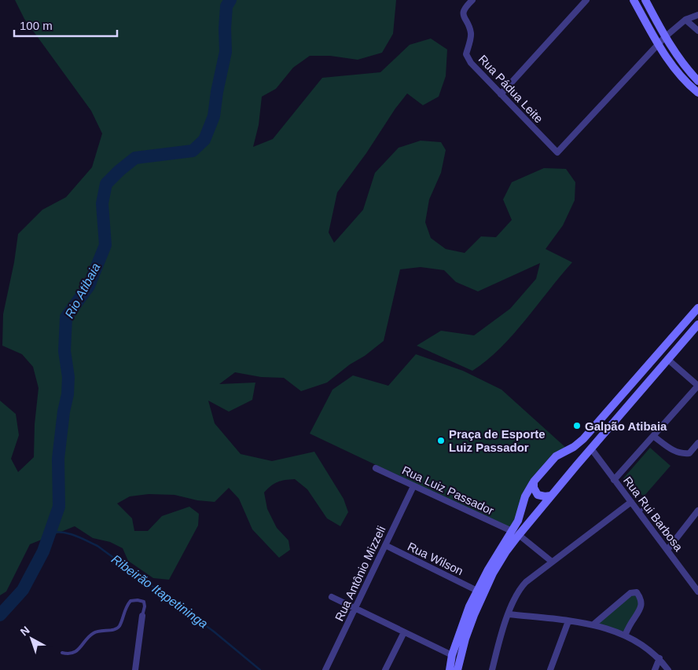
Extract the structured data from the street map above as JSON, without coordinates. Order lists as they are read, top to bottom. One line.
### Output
{"streets":{"street":["Rua Pádua Leite","Rua Luiz Passador","Rua Rui Barbosa","Rua Wilson","Rua Antônio Mizzeli"]},"crossings":[["Rua Luiz Passador","Rua Antônio Mizzeli"],["Rua Wilson","Rua Antônio Mizzeli"]],"water":["Rio Atibaia","Ribeirão Itapetininga"],"places":["Galpão Atibaia","Praça de Esporte Luiz Passador"],"scale_bar":"100 m","north":"top left"}
